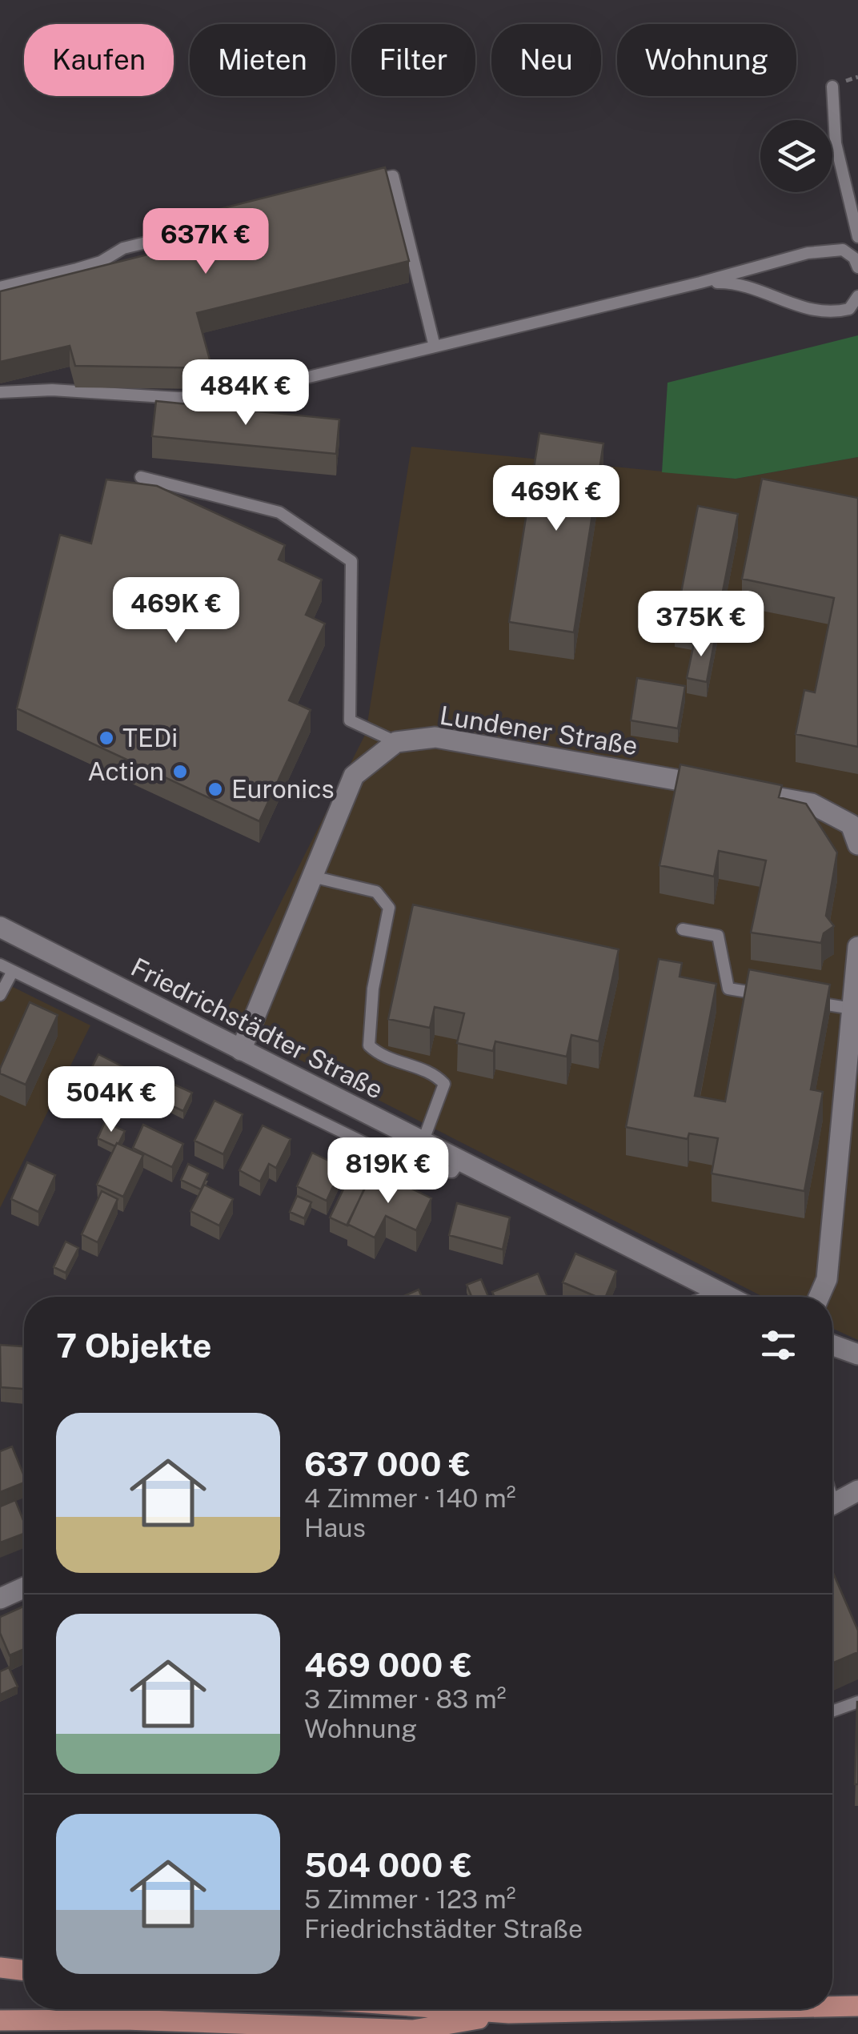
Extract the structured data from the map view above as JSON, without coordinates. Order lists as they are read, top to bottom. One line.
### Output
{"streets":{"street":["Lundener Straße","Friedrichstädter Straße"]},"places":["TEDi","Action","Euronics"],"page":{"chip":["Kaufen","Mieten","Filter","Neu","Wohnung"],"price":["637K €","484K €","469K €","469K €","375K €","504K €","819K €"],"heading":"7 Objekte","list":[{"name":"637 000 €","note":"4 Zimmer · 140 m² · Haus"},{"name":"469 000 €","note":"3 Zimmer · 83 m² · Wohnung"},{"name":"504 000 €","note":"5 Zimmer · 123 m² · Friedrichstädter Straße"}]}}
